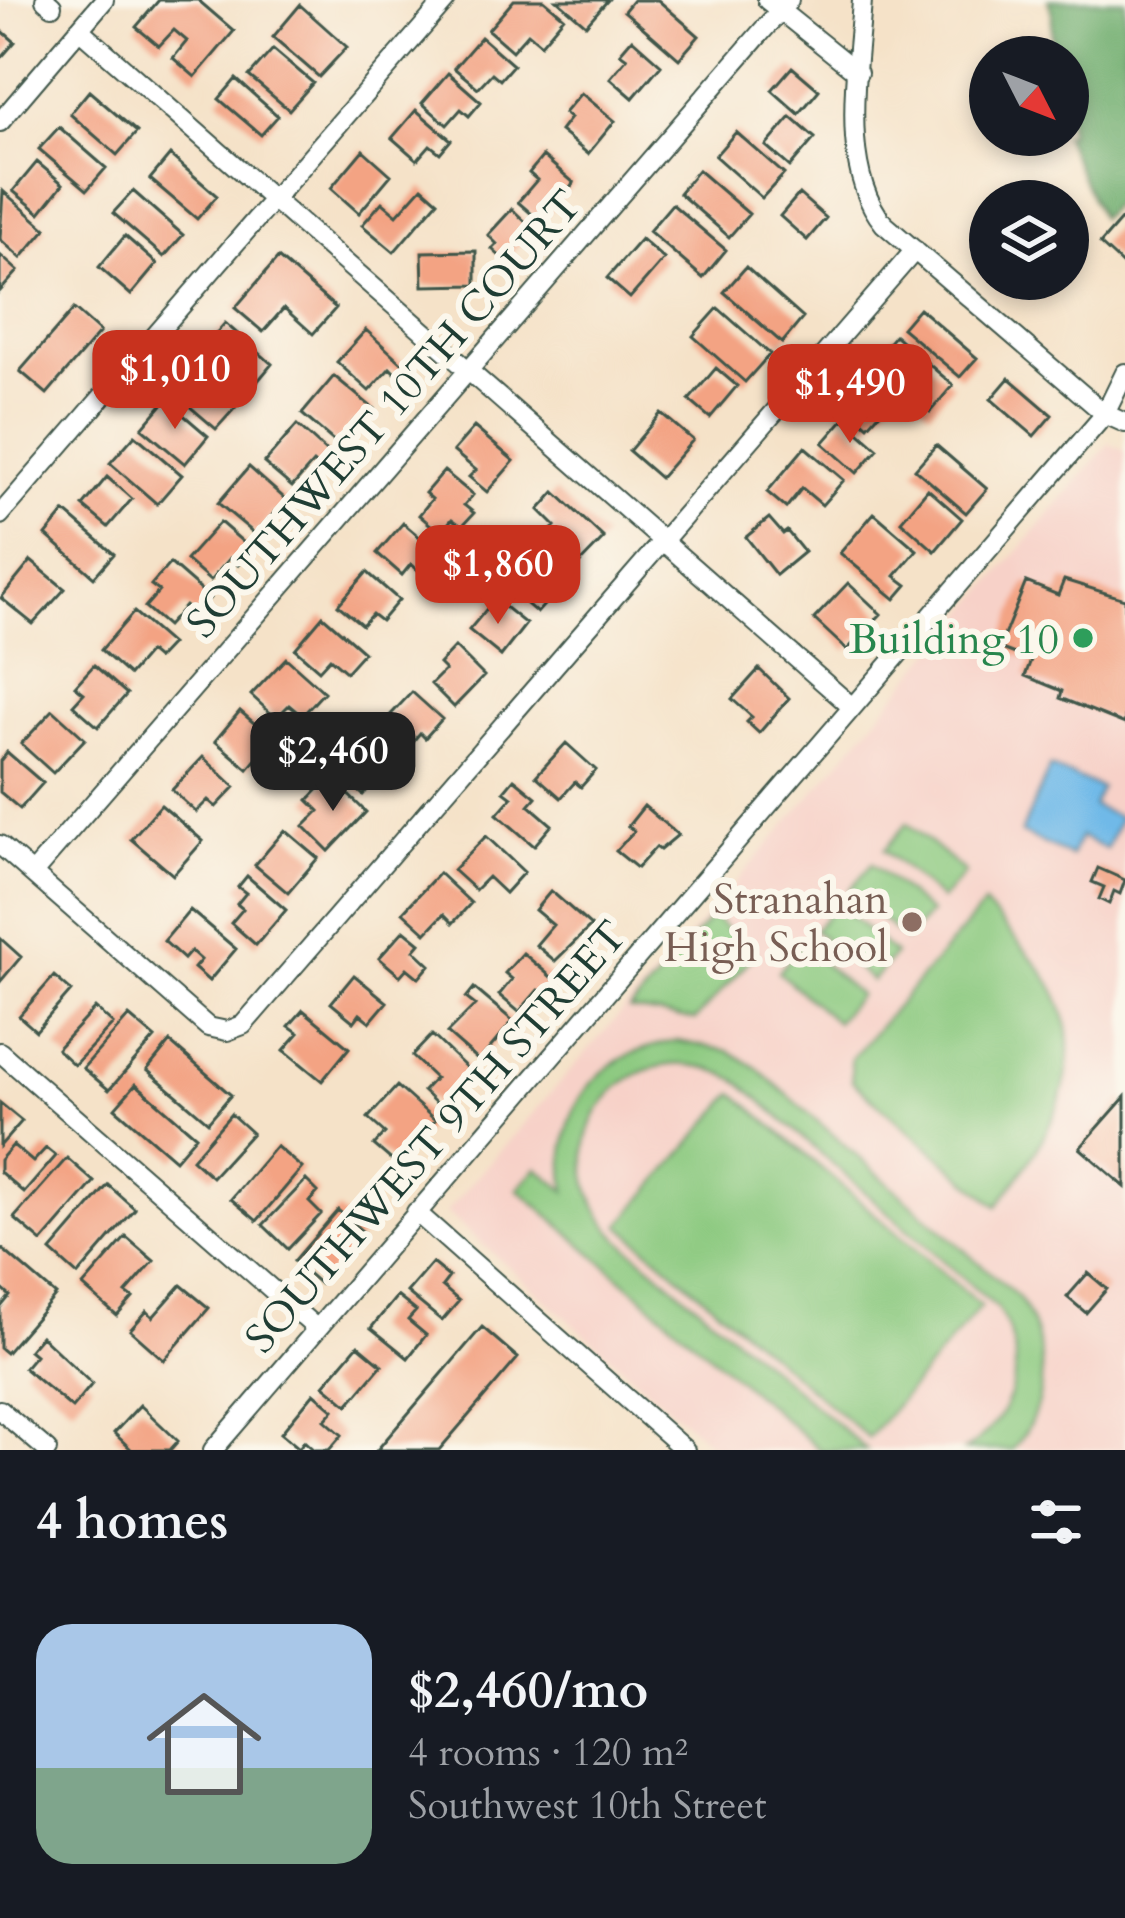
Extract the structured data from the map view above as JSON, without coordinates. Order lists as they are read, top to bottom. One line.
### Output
{"streets":{"street":["SOUTHWEST 10TH COURT","SOUTHWEST 9TH STREET"]},"places":["Building 10","Stranahan High School"],"north":"bottom right","page":{"price":["$1,010","$1,490","$1,860","$2,460"],"heading":"4 homes","list":[{"name":"$2,460/mo","note":"4 rooms · 120 m² · Southwest 10th Street"}]}}
